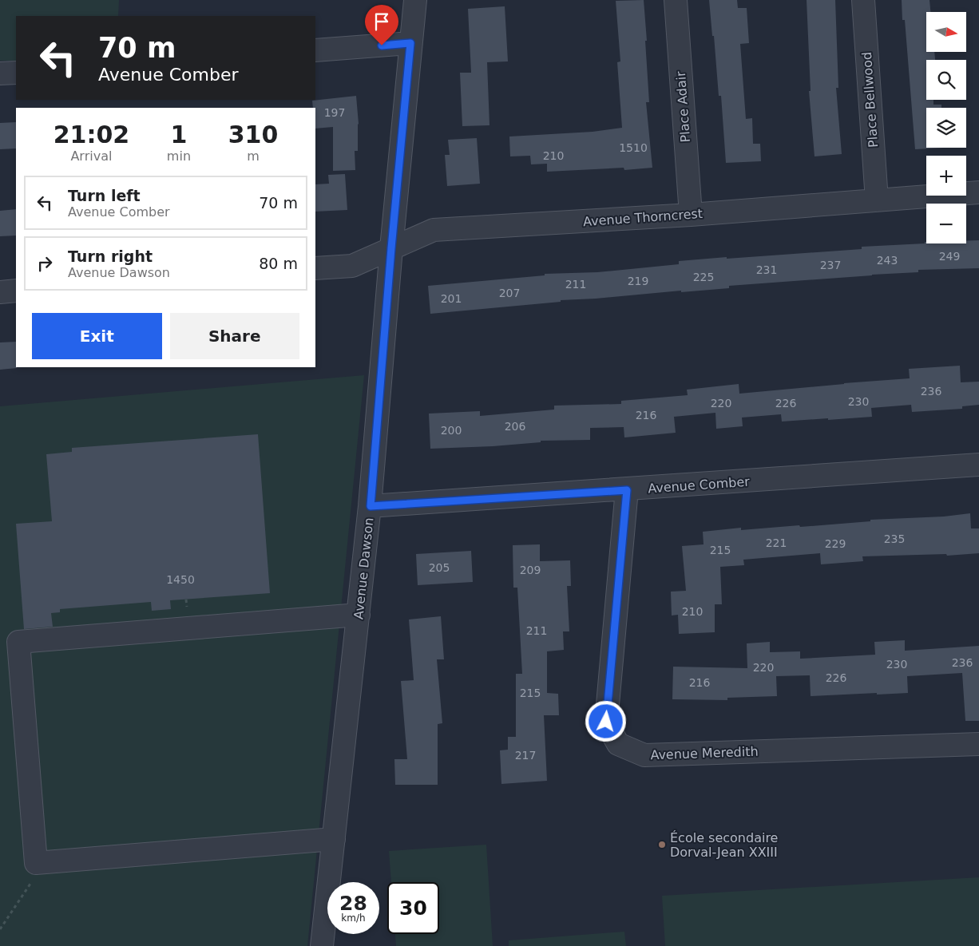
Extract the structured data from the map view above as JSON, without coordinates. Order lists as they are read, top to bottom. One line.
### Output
{"streets":{"street":["Place Bellwood","Place Adair","Avenue Thorncrest","Avenue Comber","Avenue Dawson","Avenue Meredith"]},"crossings":[["Place Bellwood","Avenue Thorncrest"],["Place Adair","Avenue Thorncrest"],["Avenue Thorncrest","Avenue Dawson"],["Avenue Comber","Avenue Dawson"],["Avenue Comber","Avenue Meredith"]],"places":["École secondaire Dorval-Jean XXIII"],"house_numbers":["197","1510","210","249","243","237","231","225","219","211","207","201","236","230","220","226","216","206","200","235","221","229","215","205","209","1450","210","211","236","230","220","226","216","215","217"],"north":"right","page":{"map_buttons":["+","−"],"turn":["70 m","Avenue Comber"],"eta":["21:02","Arrival","1","min","310","m"],"list":[{"name":"Turn left","note":"Avenue Comber","value":"70 m"},{"name":"Turn right","note":"Avenue Dawson","value":"80 m"}],"buttons":["Exit","Share"],"speed":"28 km/h","limit":"30"}}
